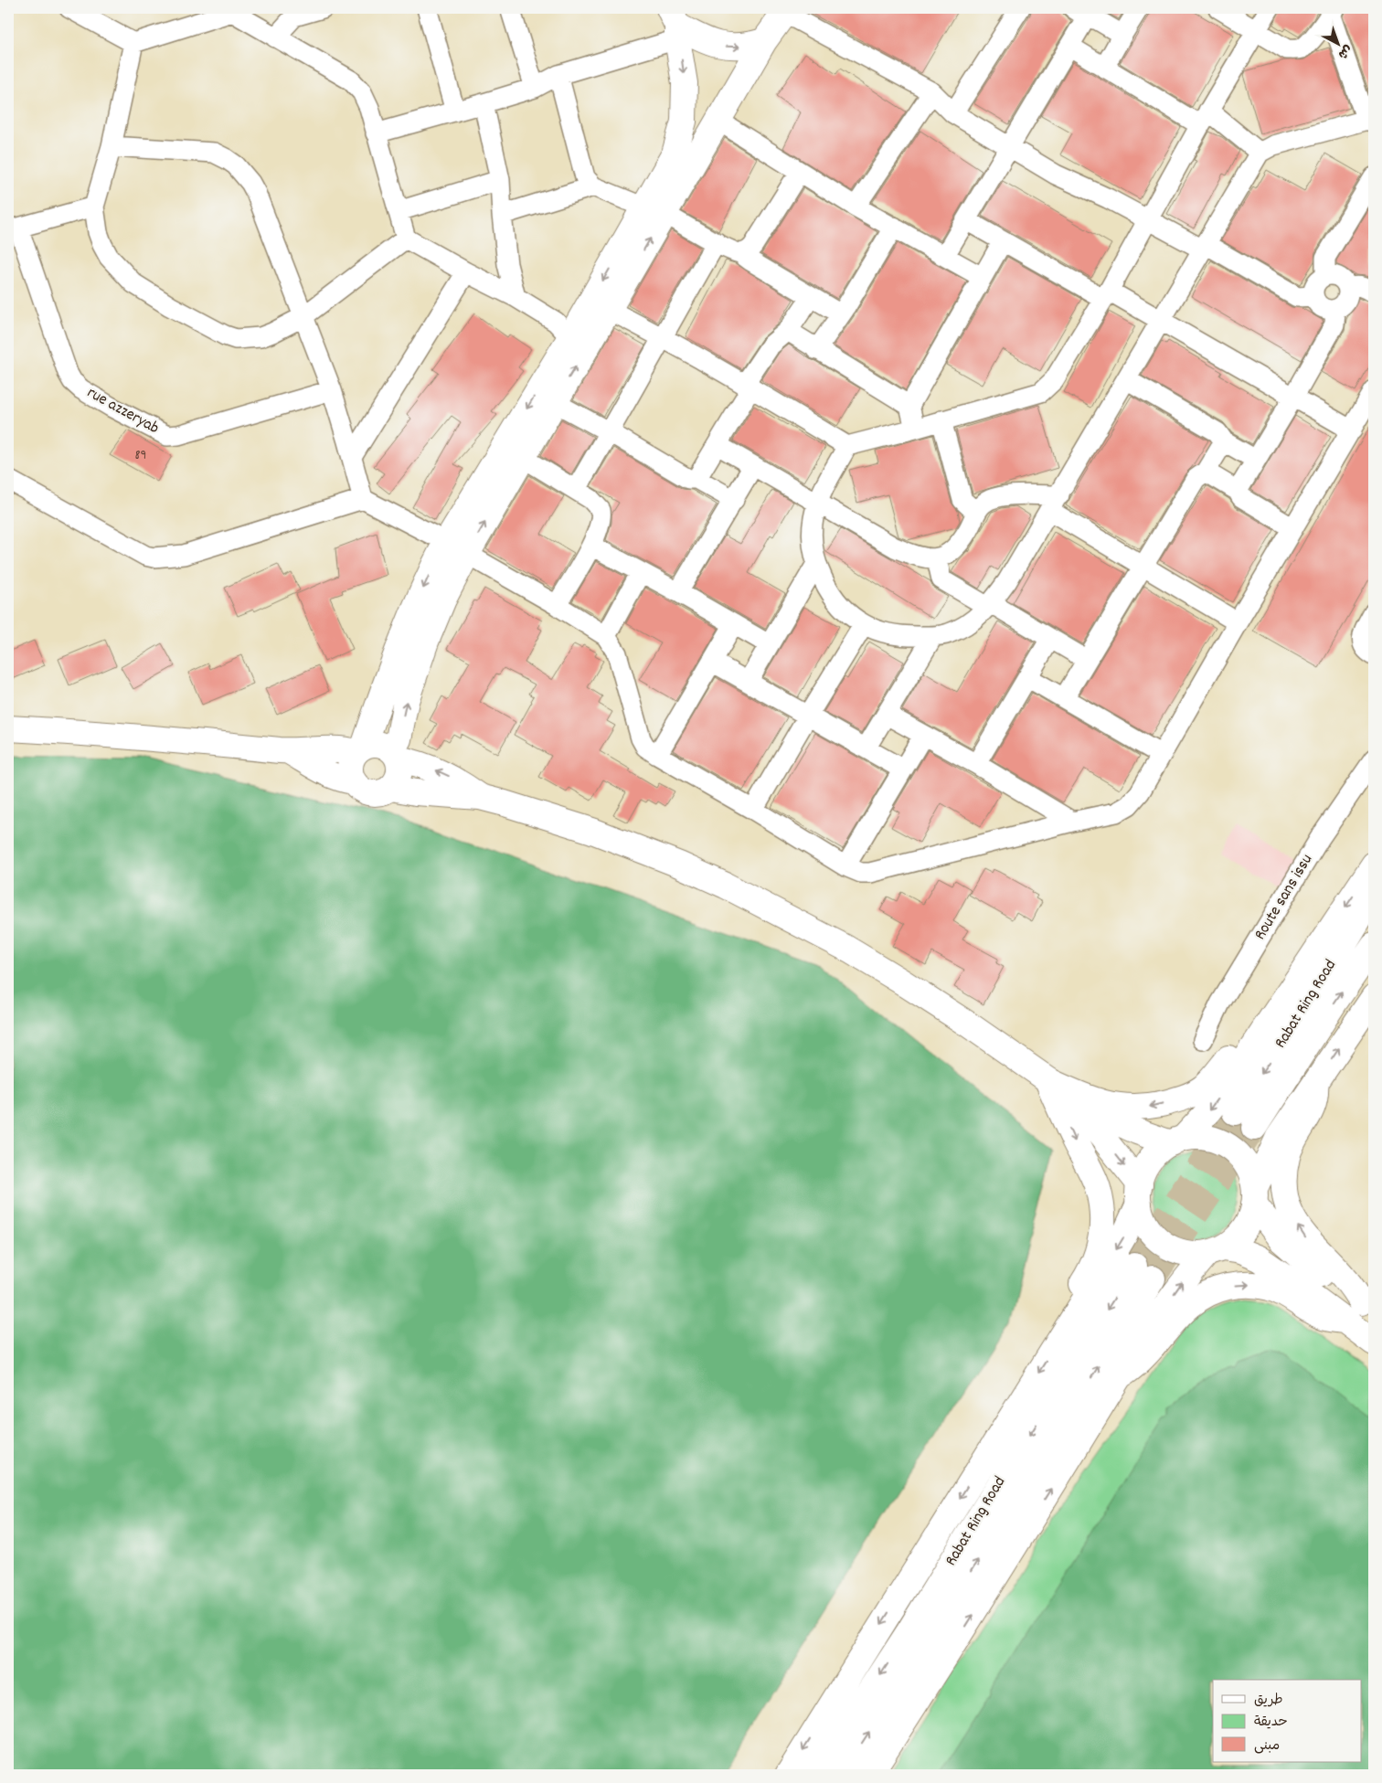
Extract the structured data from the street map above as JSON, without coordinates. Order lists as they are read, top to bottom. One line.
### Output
{"streets":{"main road":["Rabat Ring Road"],"street":["rue azzeryab","Route sans issu"]},"house_numbers":["89"],"legend":["طريق","حديقة","مبنى"],"north":"bottom right"}
